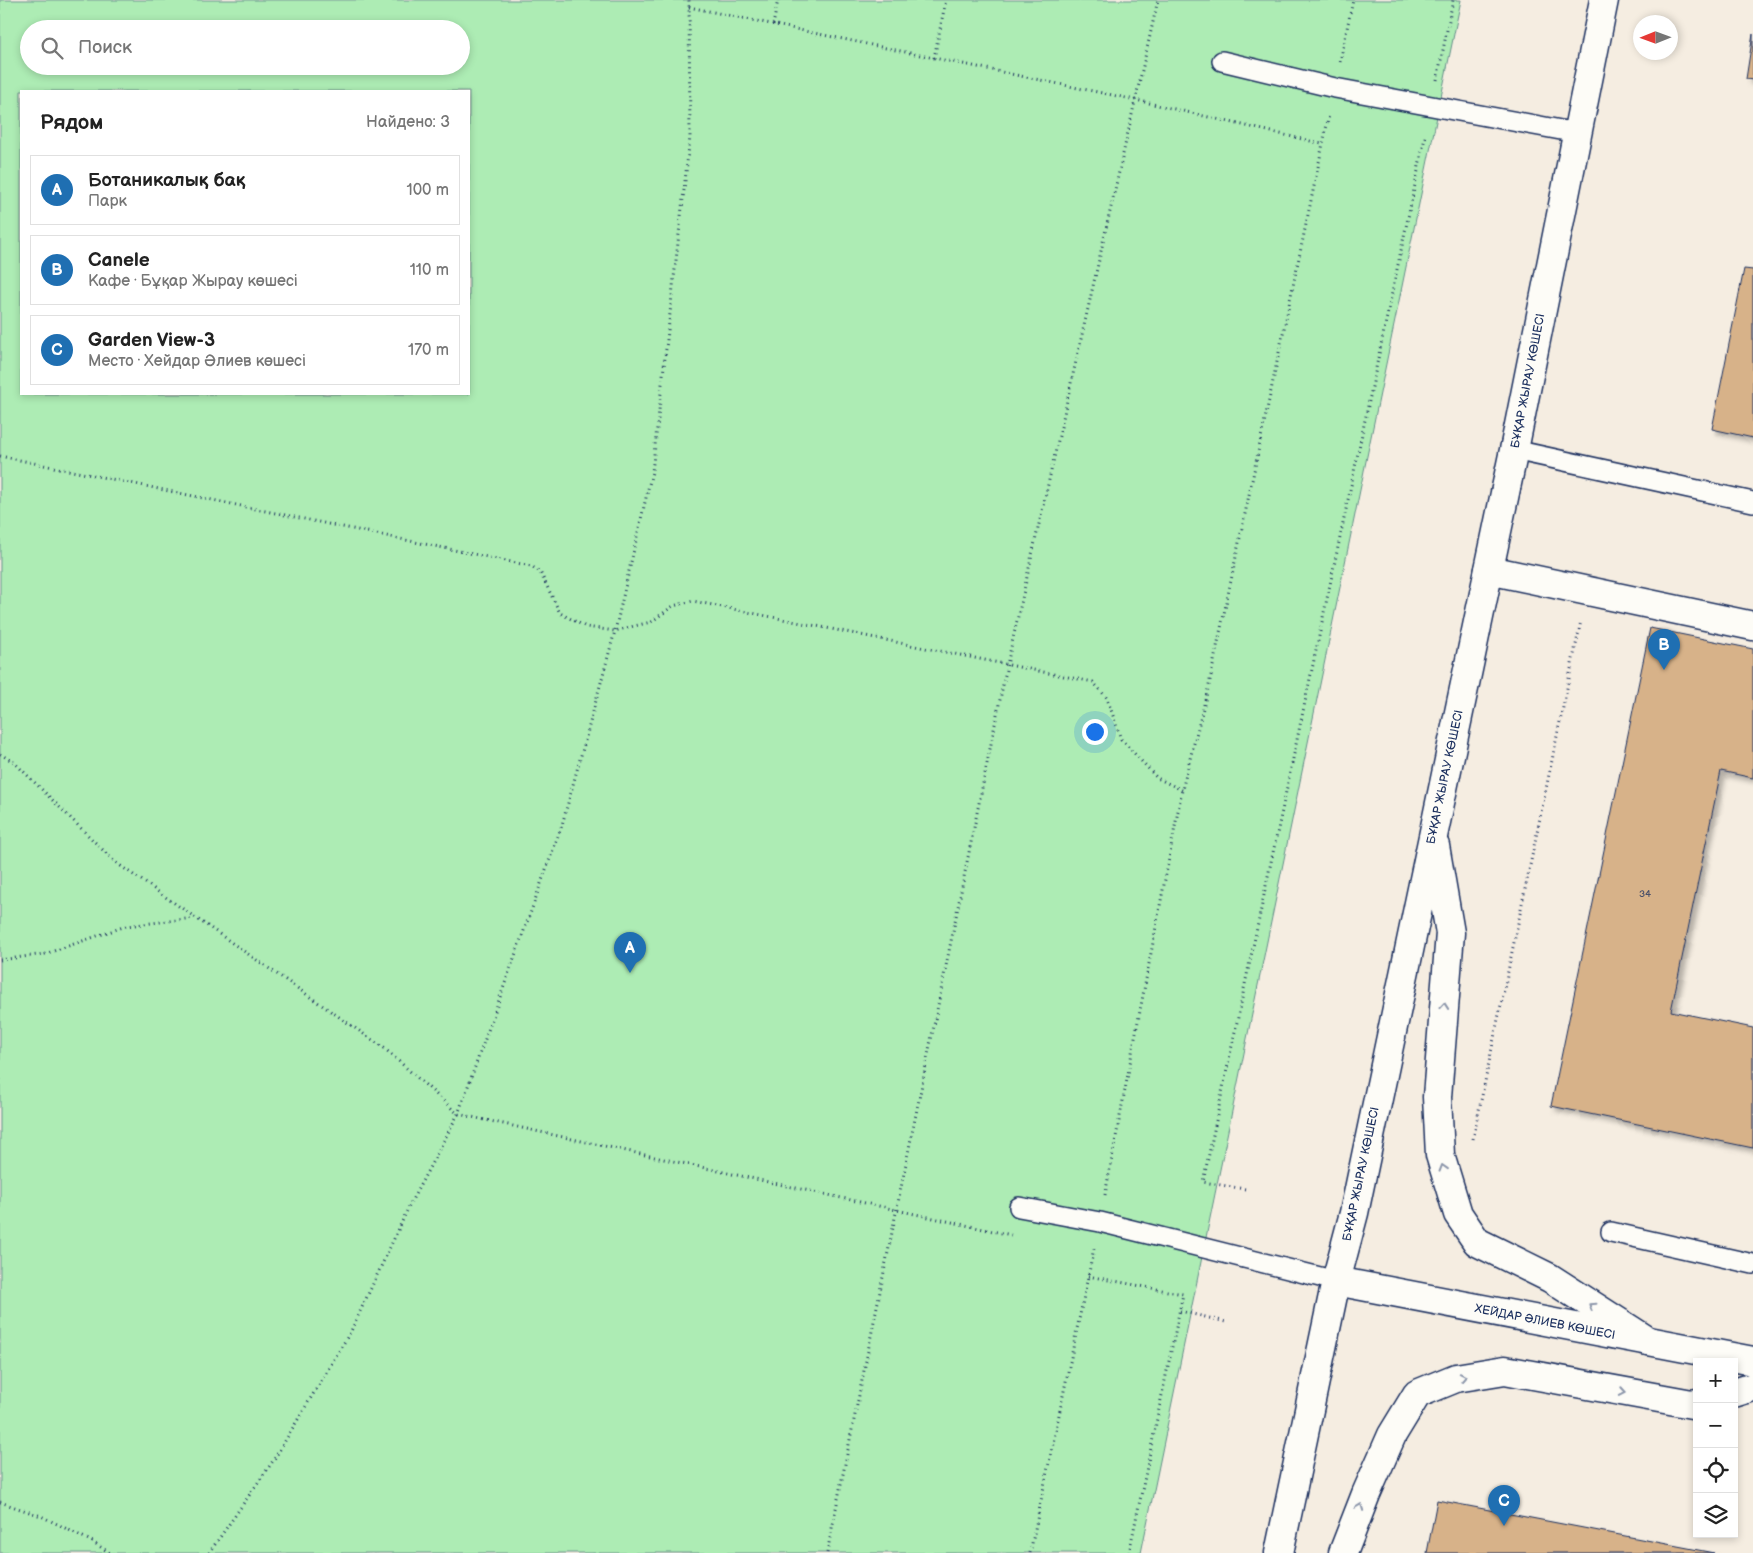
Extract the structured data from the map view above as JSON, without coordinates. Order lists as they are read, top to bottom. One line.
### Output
{"streets":{"street":["БҰҚАР ЖЫРАУ КӨШЕСІ","ХЕЙДАР ӘЛИЕВ КӨШЕСІ"]},"crossings":[["БҰҚАР ЖЫРАУ КӨШЕСІ","ХЕЙДАР ӘЛИЕВ КӨШЕСІ"]],"house_numbers":["34"],"north":"left","page":{"search":"Поиск","heading":["Рядом","Найдено: 3"],"list":[{"mark":"A","name":"Ботаникалық бақ","note":"Парк","value":"100 m"},{"mark":"B","name":"Canele","note":"Кафе · Бұқар Жырау көшесі","value":"110 m"},{"mark":"C","name":"Garden View-3","note":"Место · Хейдар Әлиев көшесі","value":"170 m"}],"pins":["B","A","C"],"map_buttons":["+","−"]}}
